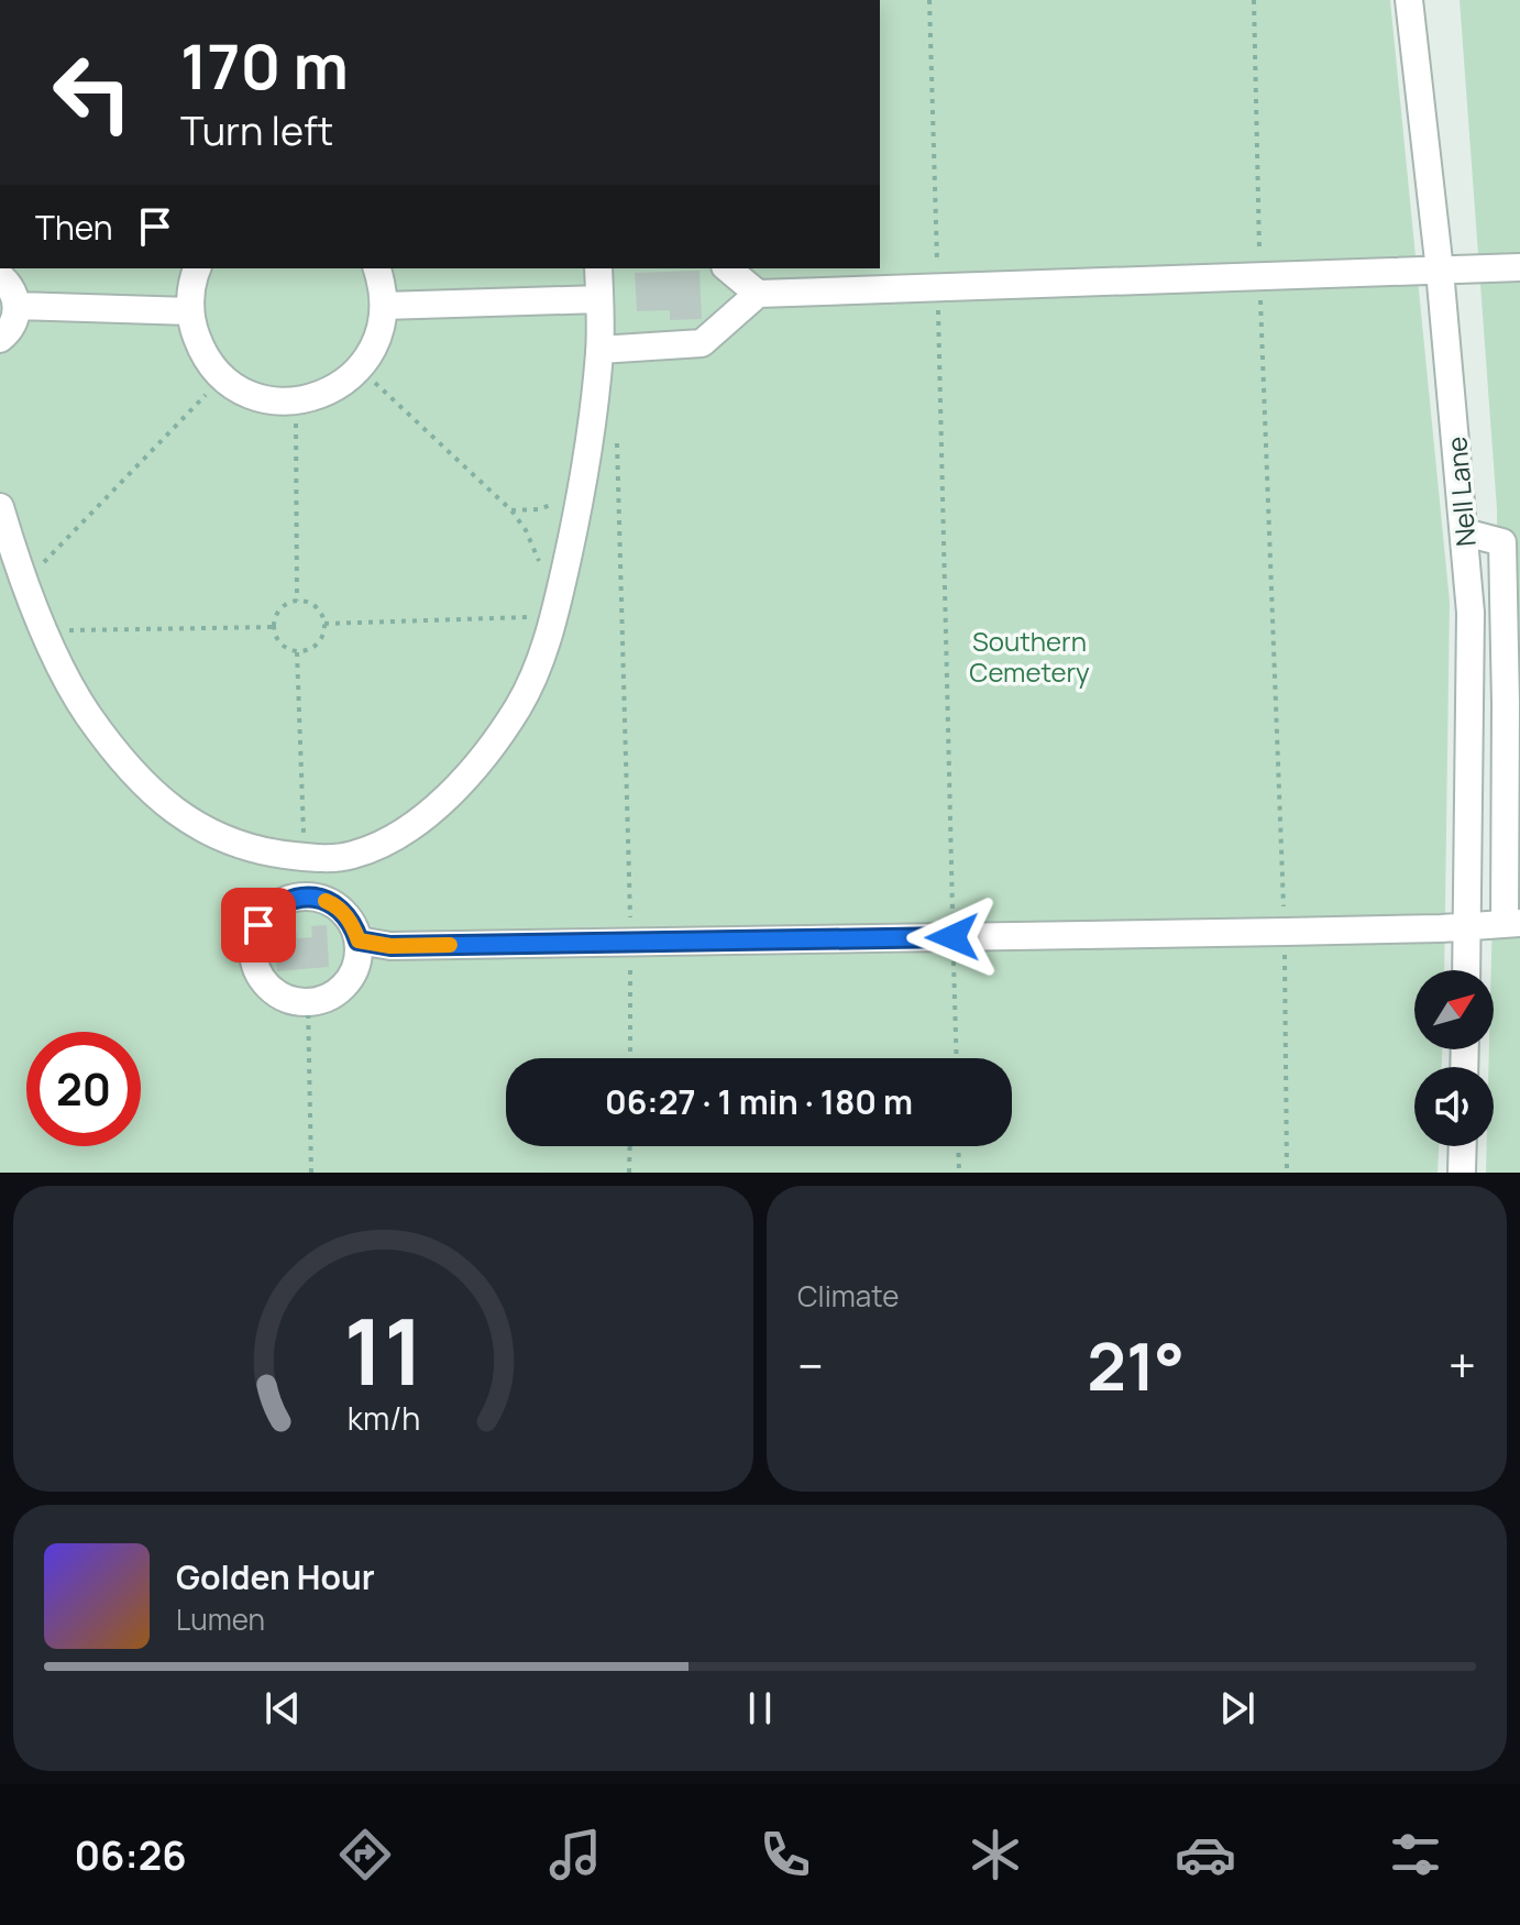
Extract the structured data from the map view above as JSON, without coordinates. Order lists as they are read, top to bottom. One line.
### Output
{"streets":{"street":["Nell Lane"]},"parks":["Southern Cemetery"],"north":"top right","page":{"turn":["170 m","Turn left"],"then":"Then","limit":"20","trip":"06:27 · 1 min · 180 m","tile":"Climate","heat":["−","21°","+"],"song":["Golden Hour","Lumen"],"tabs":"06:26","gauge":["11","km/h"]}}
